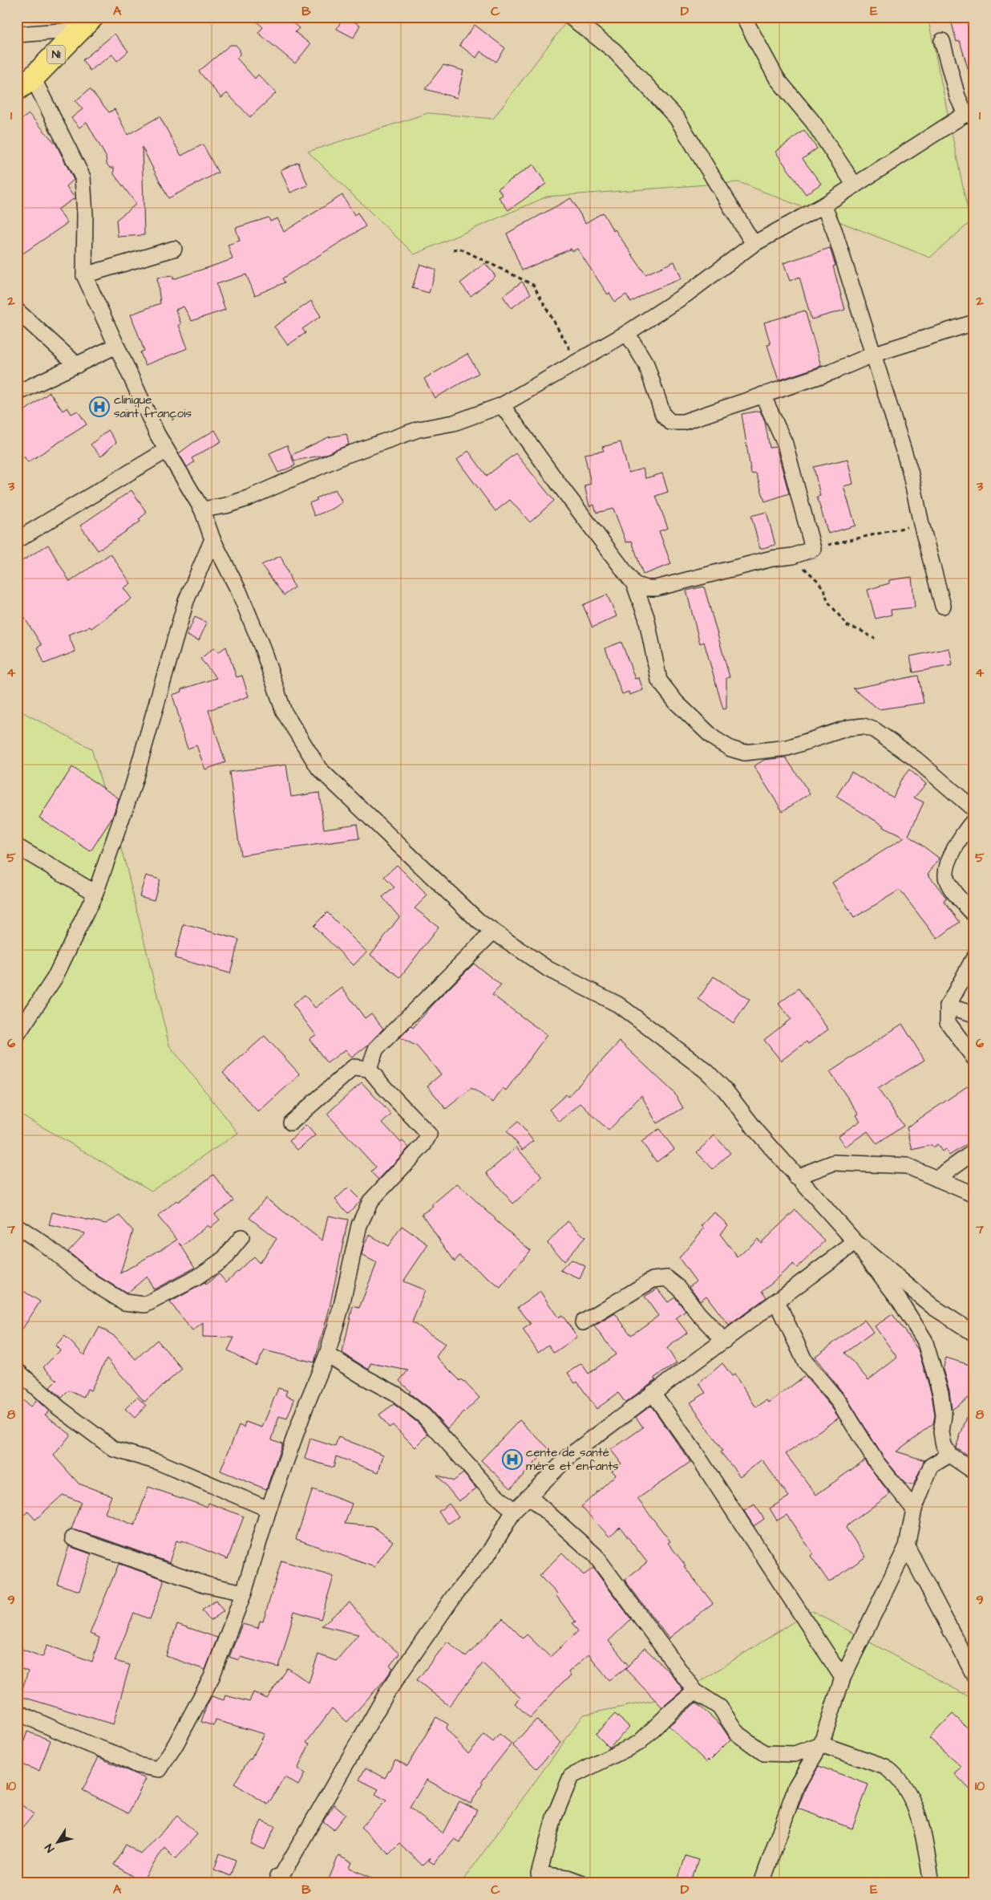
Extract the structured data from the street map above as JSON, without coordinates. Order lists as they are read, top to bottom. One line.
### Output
{"streets":{"highway":["N1"]},"places":{"hospital":["clinique saint françois","cente de santé mére et enfants"]},"north":"bottom left","grid":{"columns":["A","B","C","D","E"],"rows":["1","2","3","4","5","6","7","8","9","10"]}}
